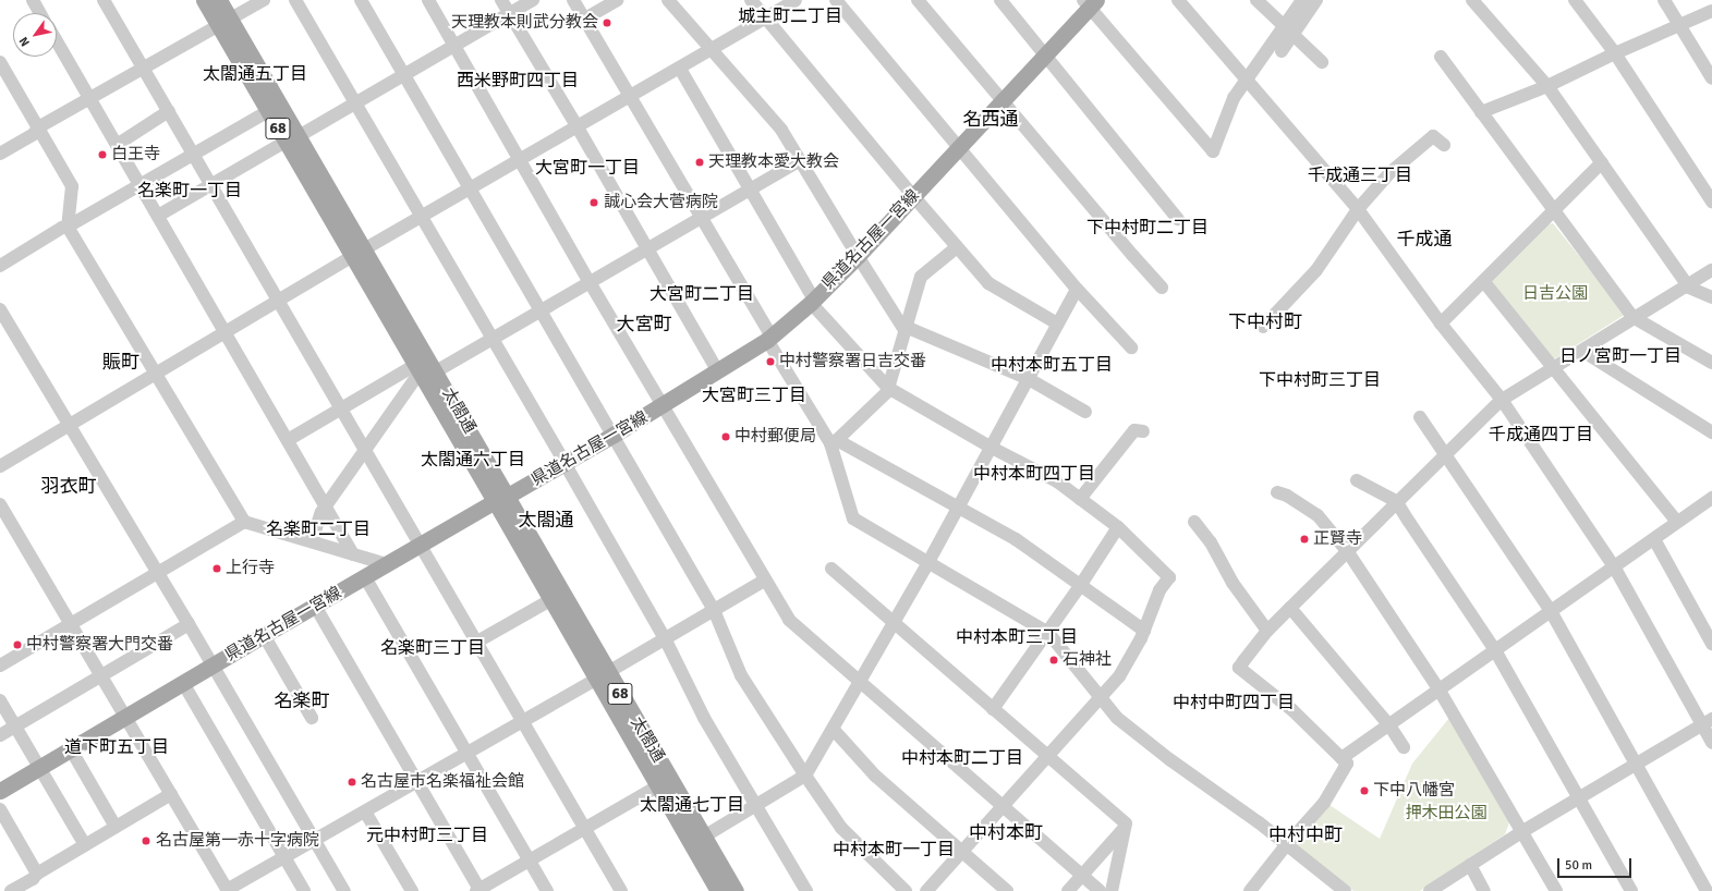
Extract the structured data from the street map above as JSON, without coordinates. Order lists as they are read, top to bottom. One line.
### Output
{"streets":{"main road":["68","県道名古屋一宮線","太閤通"]},"crossings":[["県道名古屋一宮線","太閤通"]],"districts":["城主町二丁目","太閤通五丁目","西米野町四丁目","名西通","大宮町一丁目","千成通三丁目","名楽町一丁目","下中村町二丁目","千成通","大宮町二丁目","下中村町","大宮町","日ノ宮町一丁目","賑町","中村本町五丁目","下中村町三丁目","大宮町三丁目","千成通四丁目","太閤通六丁目","中村本町四丁目","羽衣町","太閤通","名楽町二丁目","中村本町三丁目","名楽町三丁目","名楽町","中村中町四丁目","道下町五丁目","中村本町二丁目","太閤通七丁目","中村本町","元中村町三丁目","中村中町","中村本町一丁目"],"parks":["日吉公園","押木田公園"],"places":["天理教本則武分教会","白王寺","天理教本愛大教会","誠心会大菅病院","中村警察署日吉交番","中村郵便局","正賢寺","上行寺","中村警察署大門交番","石神社","名古屋市名楽福祉会館","下中八幡宮","名古屋第一赤十字病院"],"scale_bar":"50 m","north":"bottom left"}
